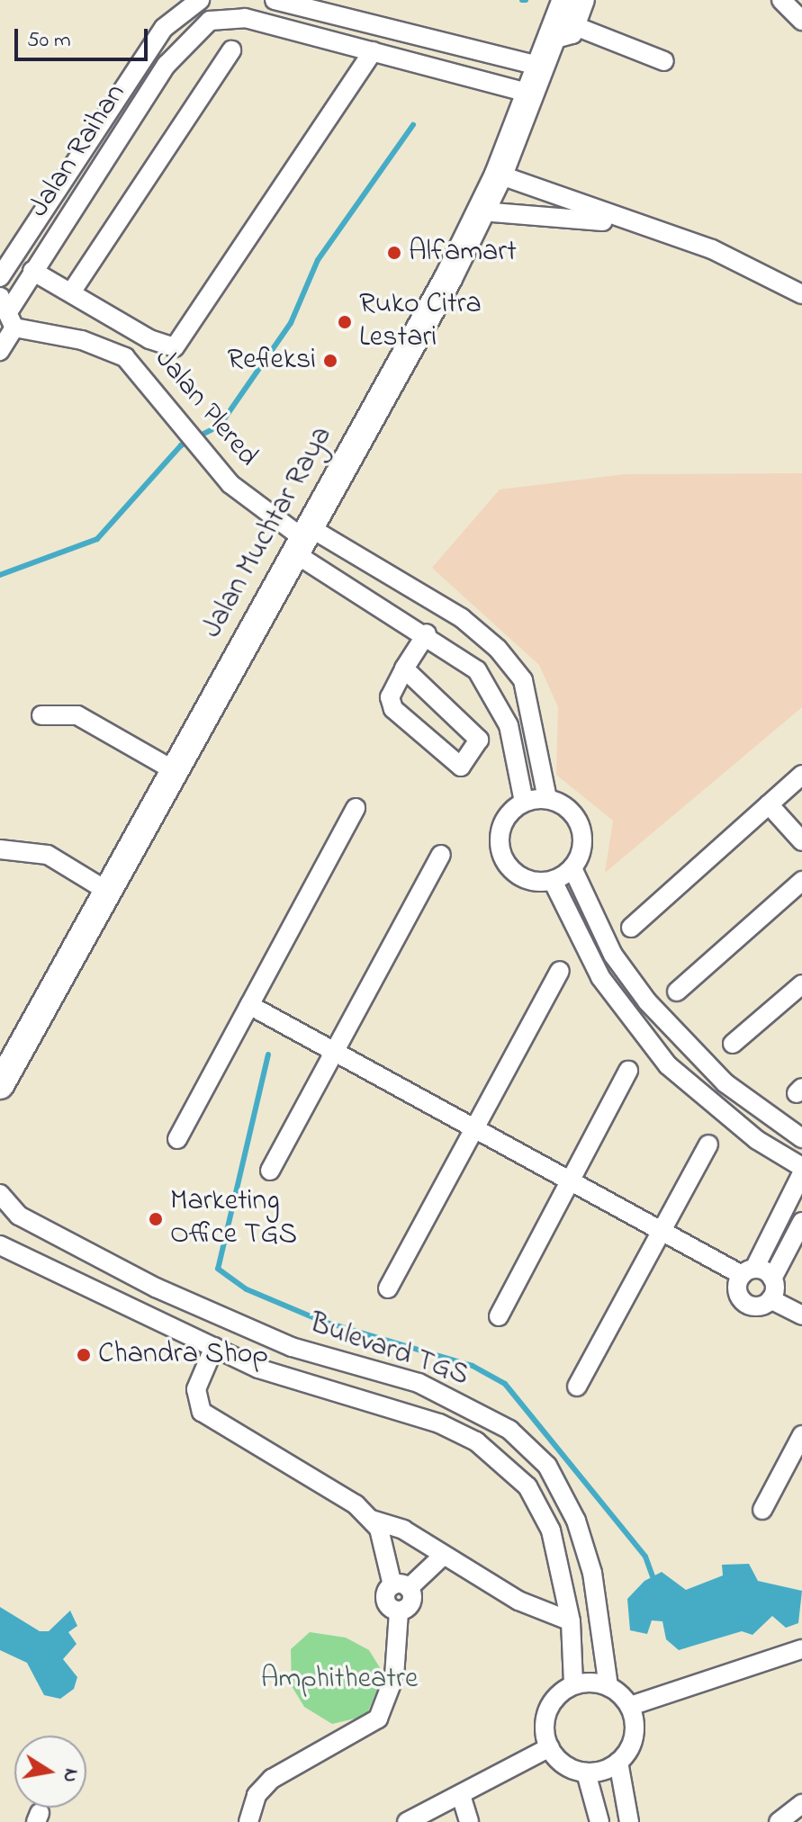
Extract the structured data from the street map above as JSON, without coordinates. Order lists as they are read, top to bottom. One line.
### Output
{"streets":{"highway":["Jalan Muchtar Raya"],"street":["Jalan Raihan","Jalan Plered","Bulevard TGS"]},"crossings":[["Jalan Raihan","Jalan Muchtar Raya"],["Jalan Plered","Jalan Muchtar Raya"]],"parks":["Amphitheatre"],"places":["Alfamart","Ruko Citra Lestari","Refleksi","Marketing Office TGS","Chandra Shop"],"scale_bar":"50 m","north":"right"}
